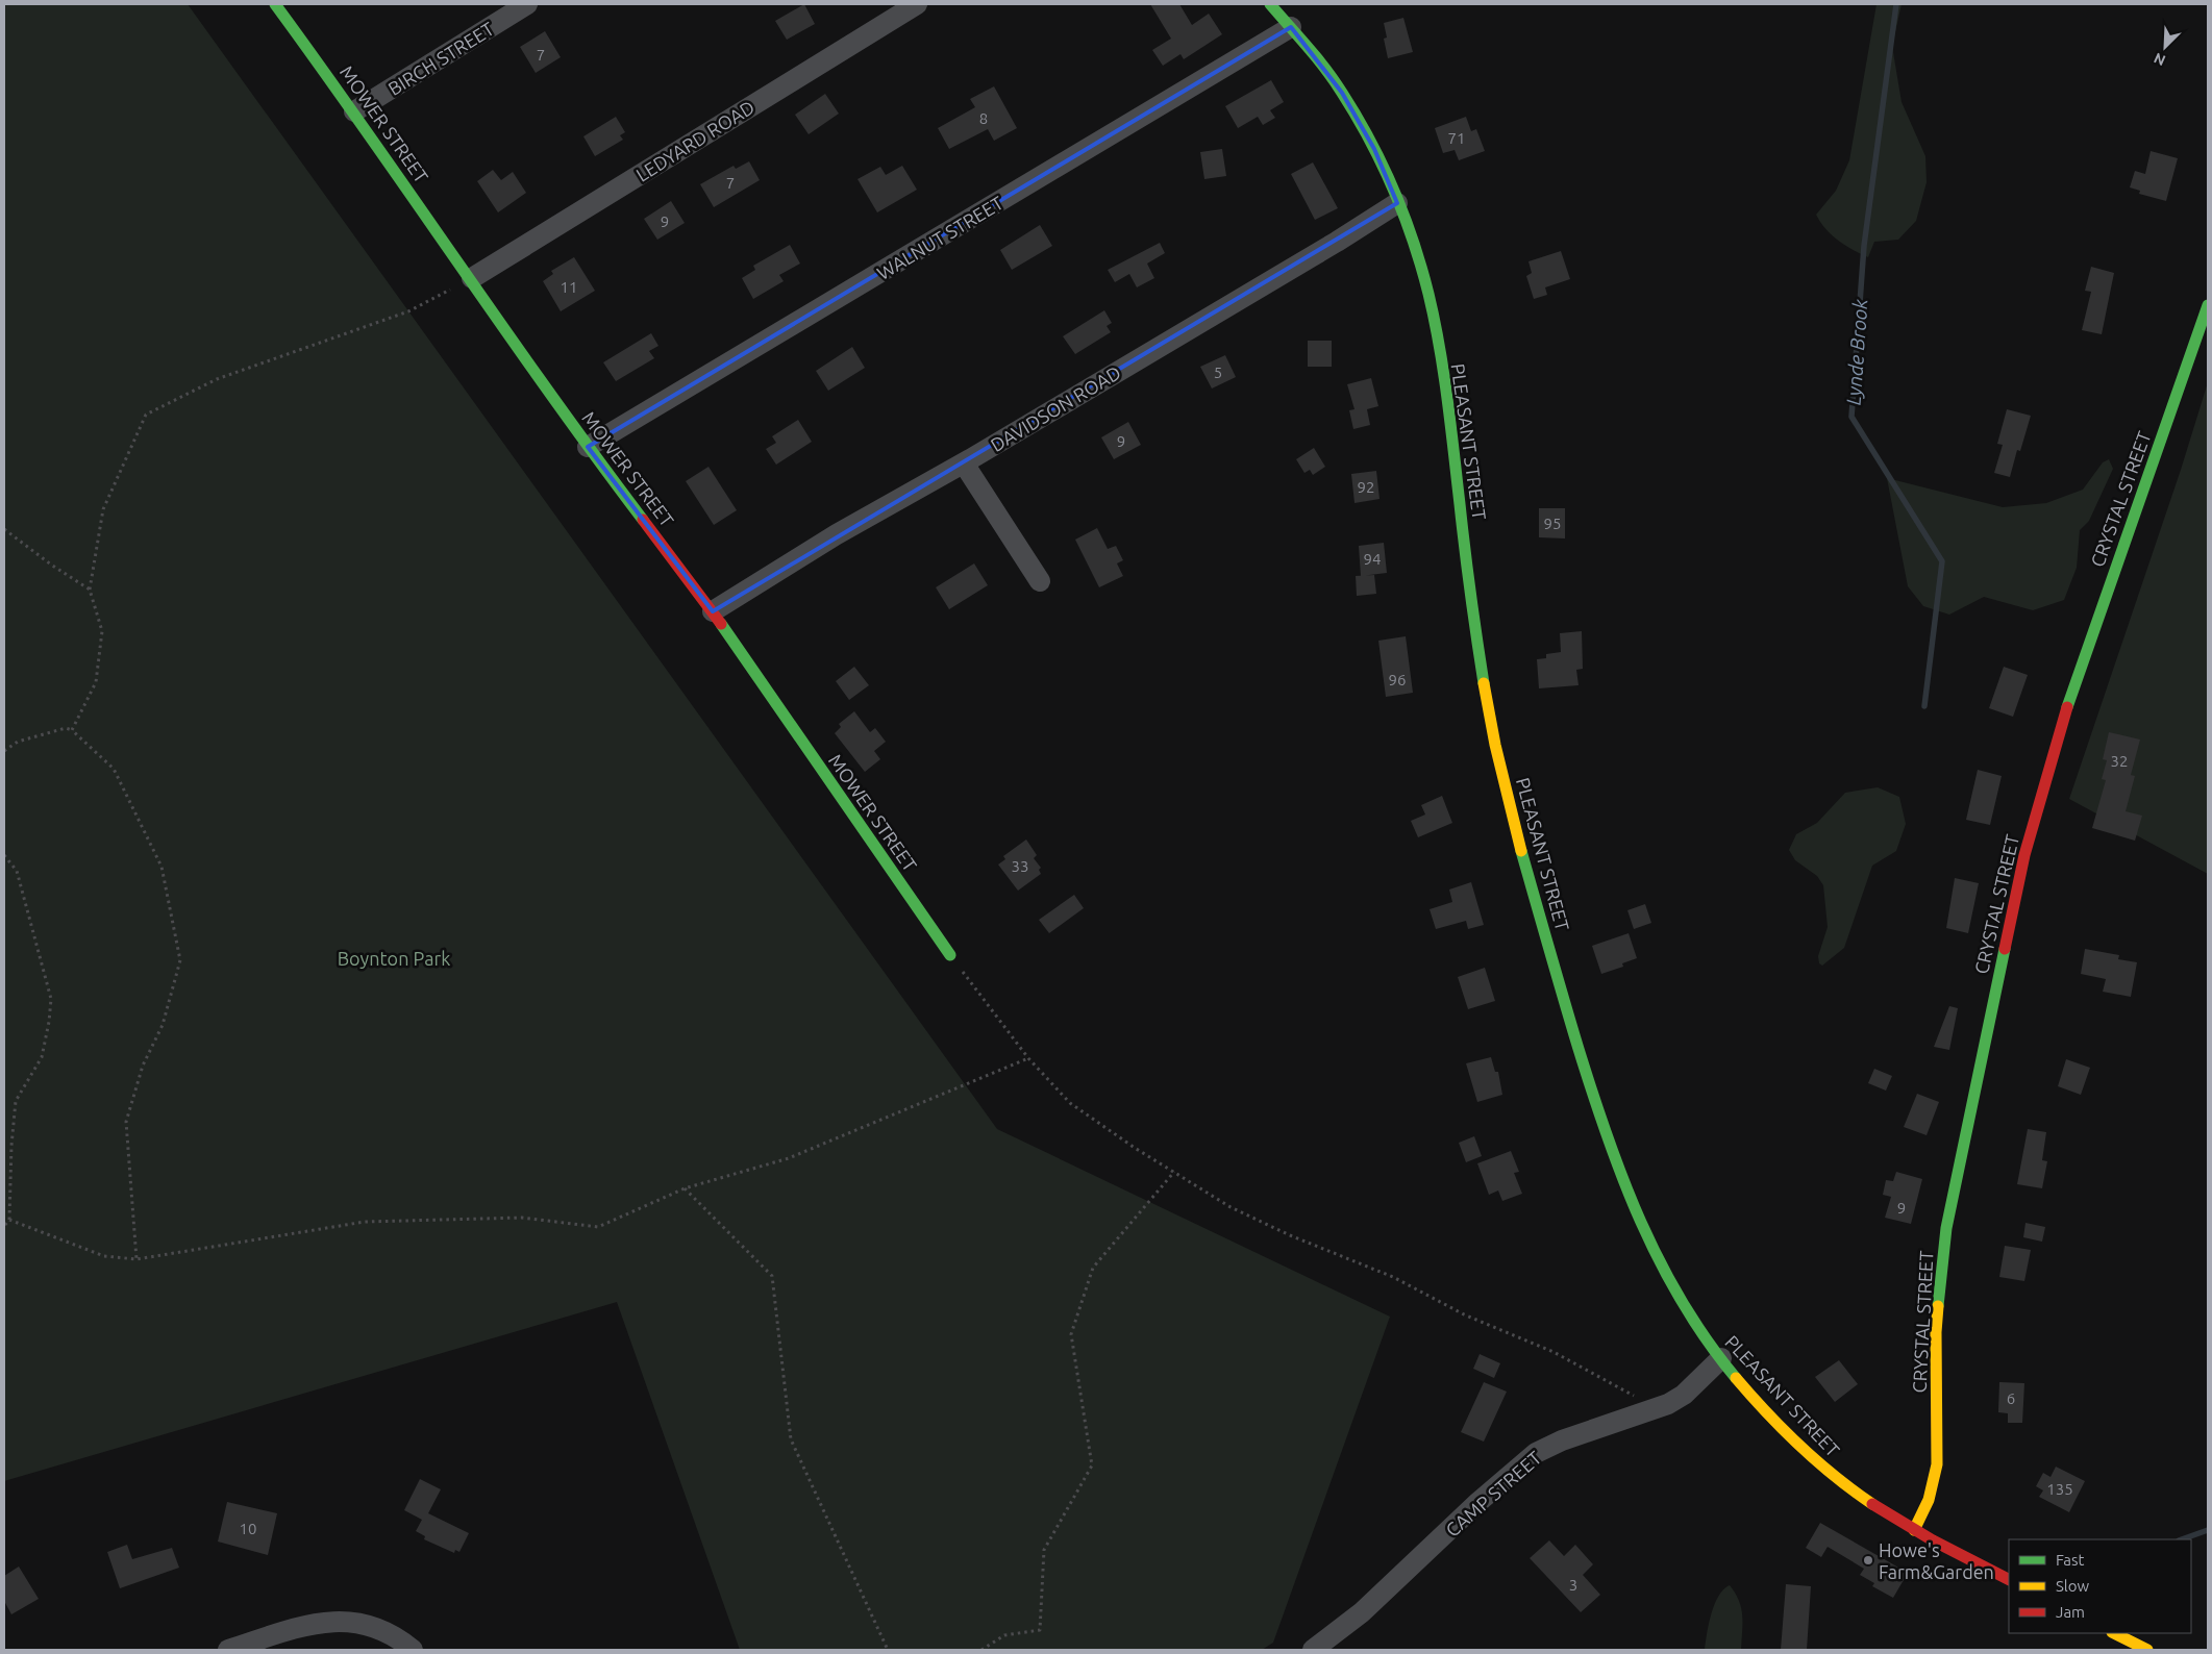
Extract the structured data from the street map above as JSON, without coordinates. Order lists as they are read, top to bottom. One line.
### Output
{"streets":{"street":["BIRCH STREET","MOWER STREET","LEDYARD ROAD","WALNUT STREET","DAVIDSON ROAD","PLEASANT STREET","CRYSTAL STREET","CAMP STREET"]},"crossings":[["BIRCH STREET","MOWER STREET"],["MOWER STREET","LEDYARD ROAD"],["MOWER STREET","WALNUT STREET"],["MOWER STREET","DAVIDSON ROAD"],["WALNUT STREET","PLEASANT STREET"],["DAVIDSON ROAD","PLEASANT STREET"],["PLEASANT STREET","CRYSTAL STREET"],["PLEASANT STREET","CAMP STREET"]],"water":["Lynde Brook"],"parks":["Boynton Park"],"places":["Howe's Farm&Garden"],"house_numbers":["7","8","71","7","9","11","5","9","92","95","94","96","32","33","9","6","135","10","3"],"legend":["Fast","Slow","Jam"],"north":"bottom left"}
